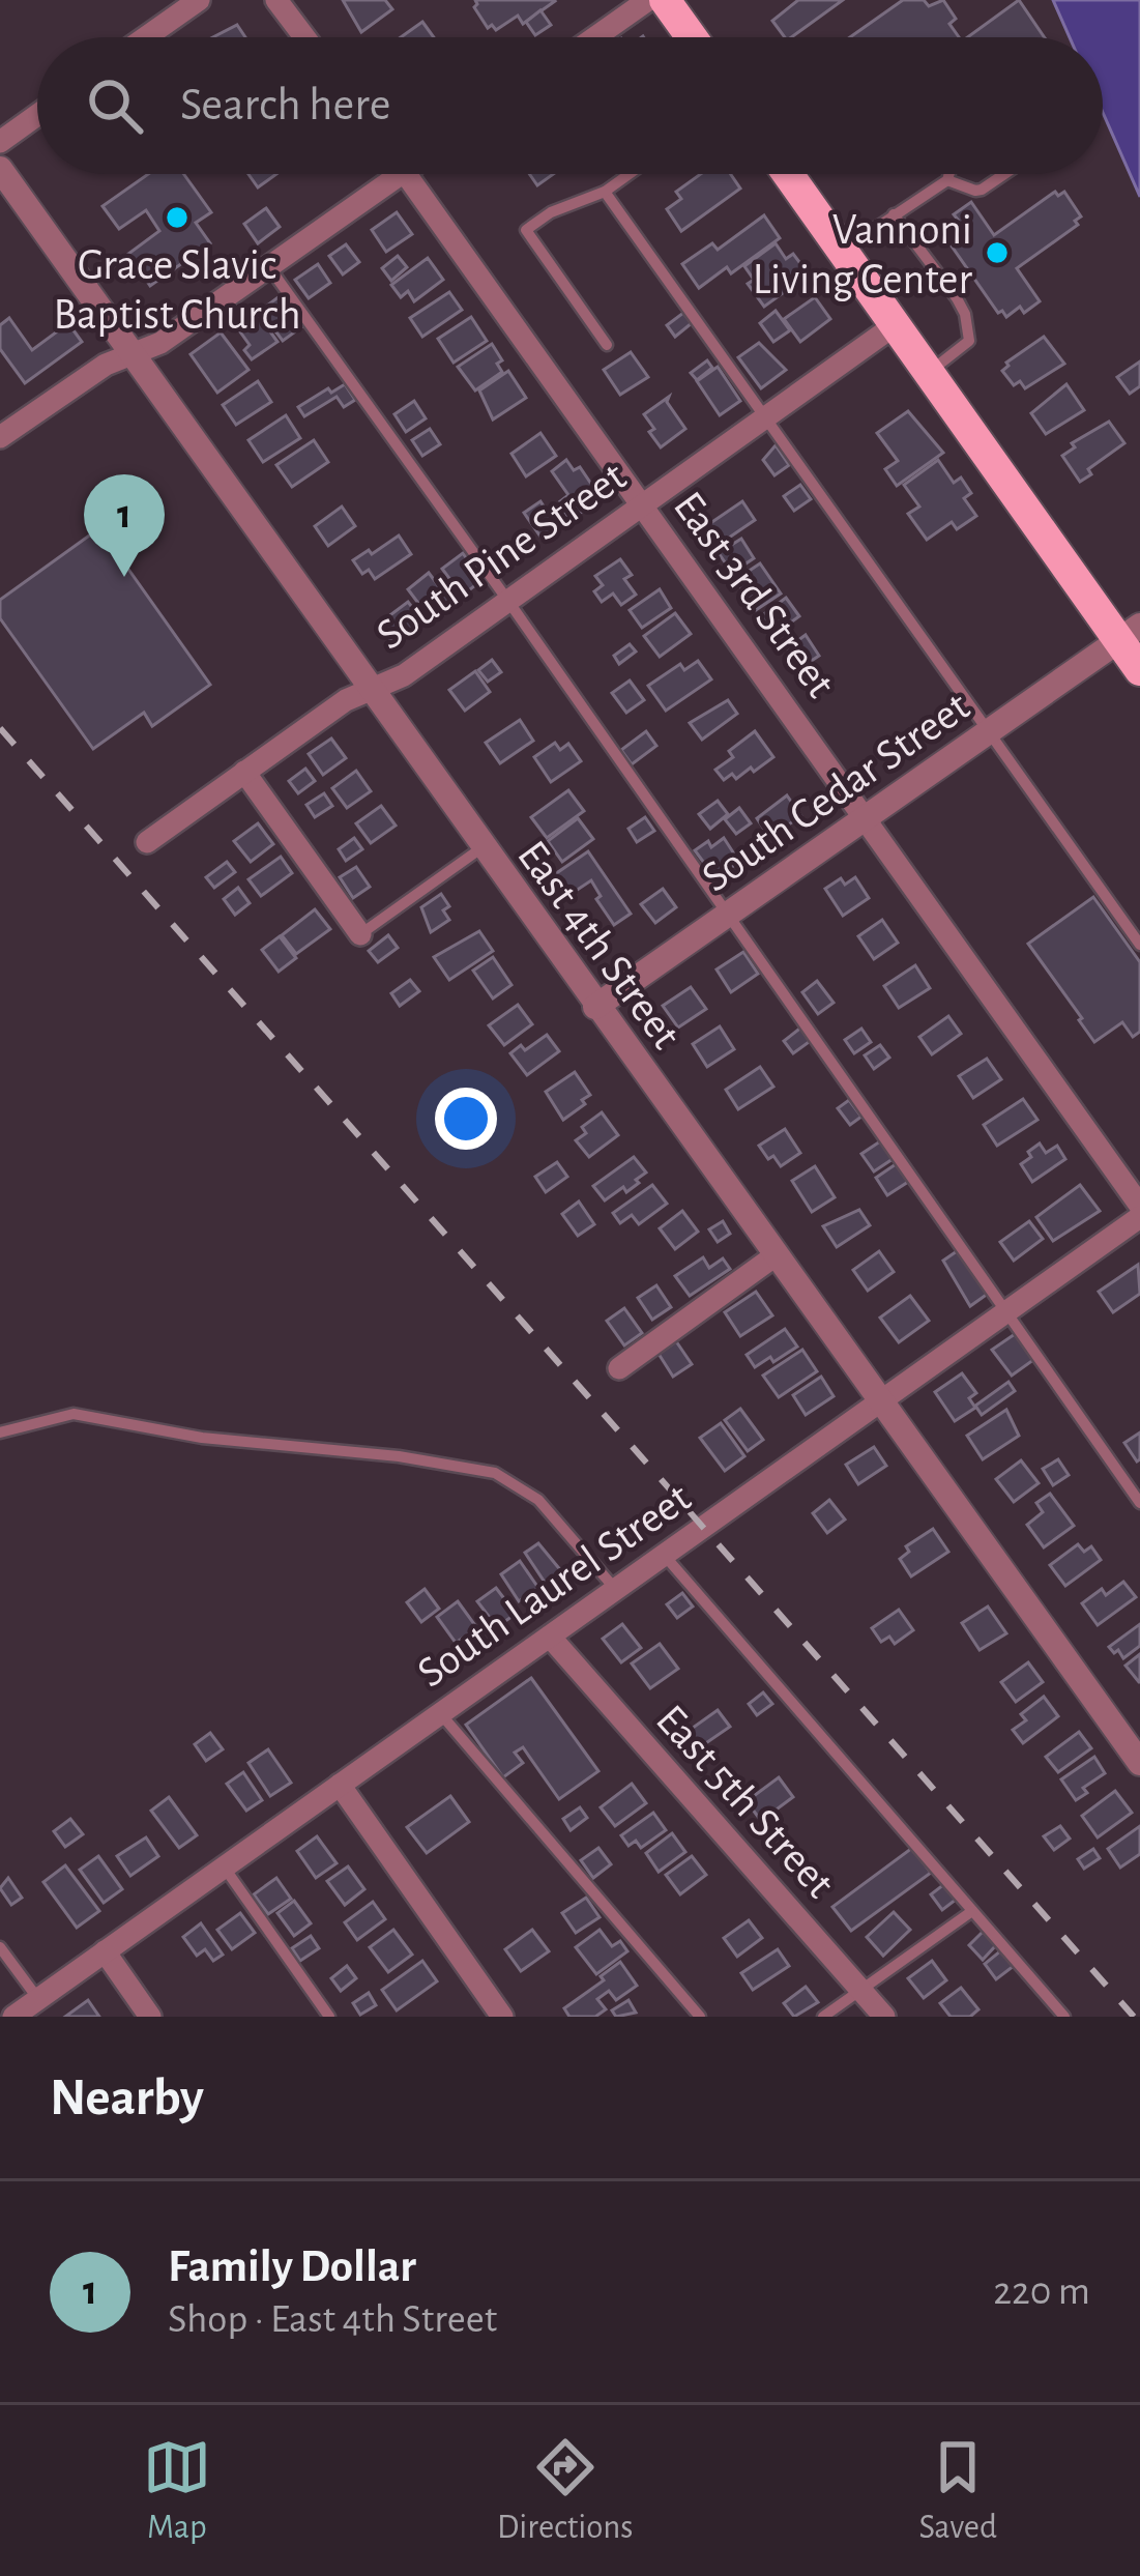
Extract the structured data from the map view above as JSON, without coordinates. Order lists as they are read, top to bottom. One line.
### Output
{"streets":{"street":["South Pine Street","East 3rd Street","South Cedar Street","East 4th Street","South Laurel Street","East 5th Street"]},"crossings":[["South Pine Street","East 3rd Street"],["South Pine Street","East 4th Street"],["East 3rd Street","South Cedar Street"],["South Cedar Street","East 4th Street"],["East 4th Street","South Laurel Street"],["South Laurel Street","East 5th Street"]],"places":["Grace Slavic Baptist Church","Vannoni Living Center"],"page":{"search":"Search here","pins":"1","heading":"Nearby","list":[{"mark":"1","name":"Family Dollar","note":"Shop · East 4th Street","value":"220 m"}],"nav":["Map","Directions","Saved"]}}
